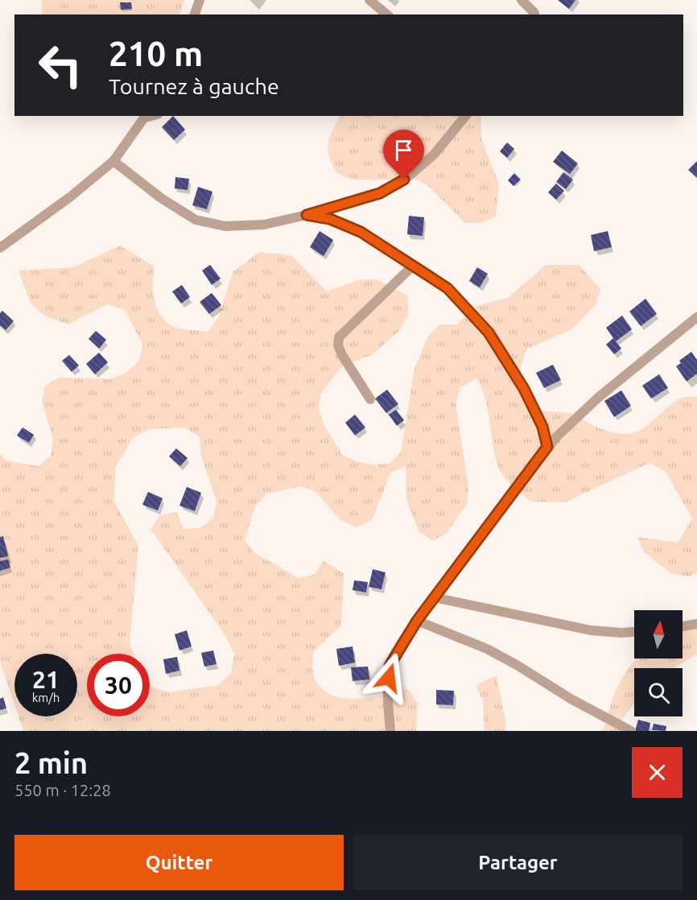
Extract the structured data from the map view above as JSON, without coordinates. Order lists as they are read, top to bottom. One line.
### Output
{"north":"top","page":{"turn":["210 m","Tournez à gauche"],"speed":"21 km/h","limit":"30","heading":["2 min","550 m · 12:28"],"buttons":["Quitter","Partager"]}}
